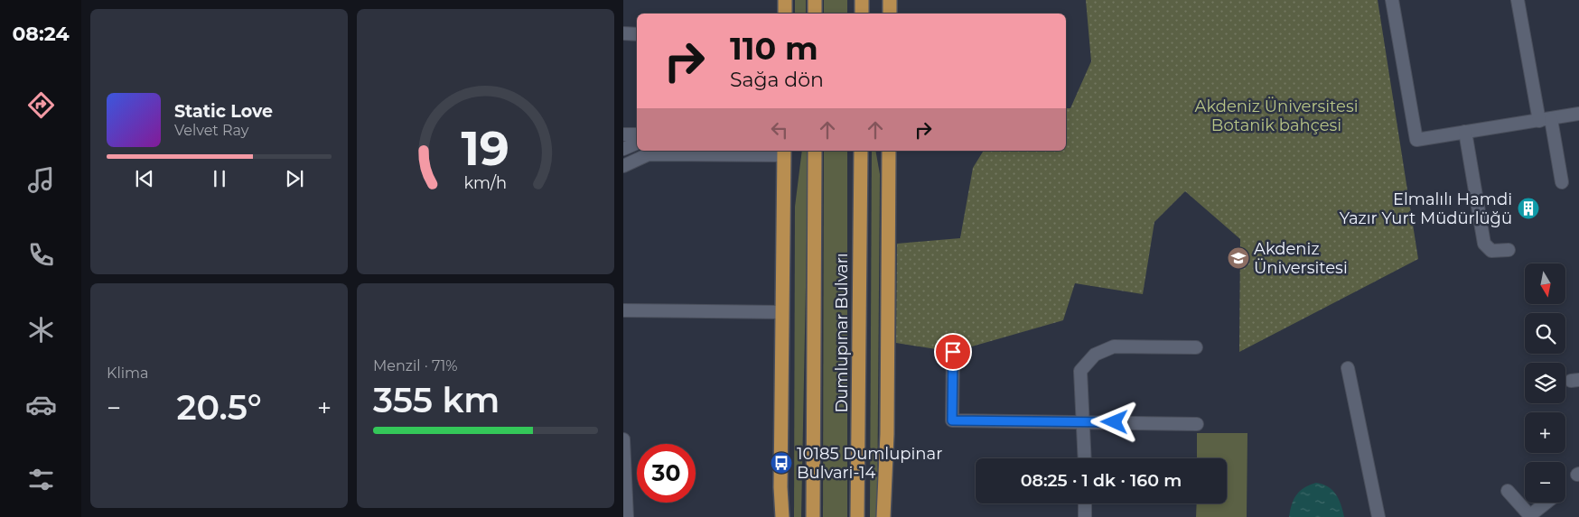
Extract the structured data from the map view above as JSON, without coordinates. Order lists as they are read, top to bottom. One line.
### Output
{"streets":{"main road":["Dumlupınar Bulvarı"]},"parks":["Akdeniz Üniversitesi Botanik bahçesi"],"places":{"building":["Elmalılı Hamdi Yazır Yurt Müdürlüğü"],"school or university":["Akdeniz Üniversitesi"],"bus stop":["10185 Dumlupinar Bulvari-14"]},"north":"bottom","page":{"tabs":"08:24","turn":["110 m","Sağa dön"],"song":["Static Love","Velvet Ray"],"map_buttons":["+","−"],"tile":["Klima",["Menzil · 71%","355 km"]],"heat":["−","20.5°","+"],"limit":"30","trip":"08:25 · 1 dk · 160 m","gauge":["19","km/h"]}}
